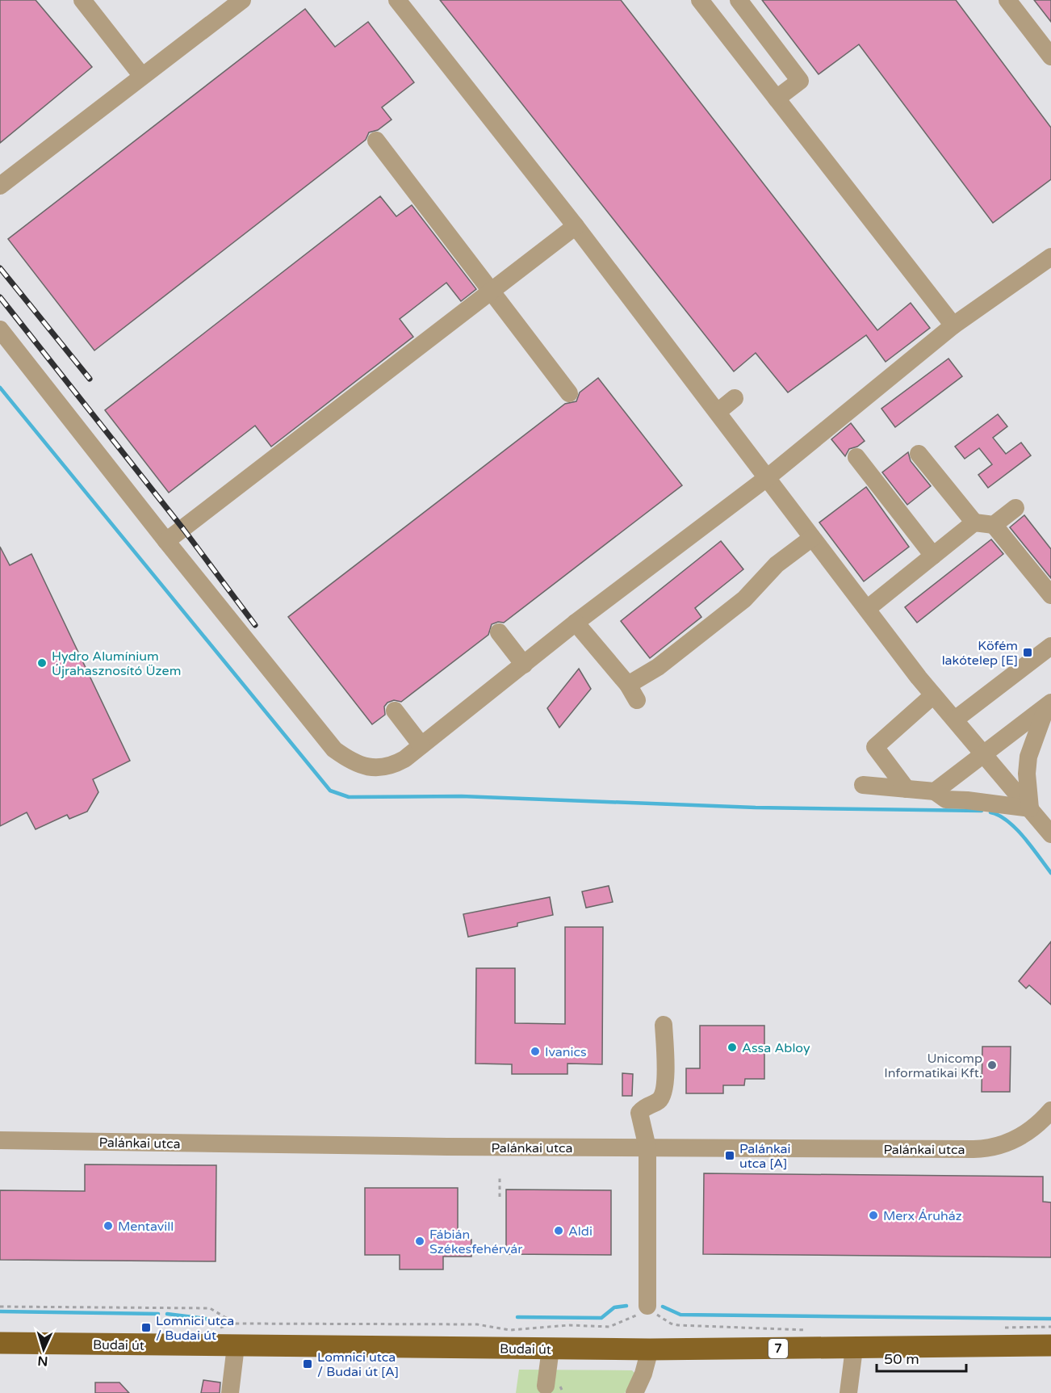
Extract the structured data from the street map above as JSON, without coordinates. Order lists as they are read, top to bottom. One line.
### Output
{"streets":{"main road":["Budai út","7"],"street":["Palánkai utca"]},"places":{"transit":["Köfém lakótelep [E]","Palánkai utca [A]","Lomnici utca / Budai út","Lomnici utca / Budai út [A]"],"other":["Hydro Alumínium Újrahasznosító Üzem","Assa Abloy","Ivanics","Unicomp Informatikai Kft.","Merx Áruház","Mentavill","Aldi","Fábián Székesfehérvár"]},"scale_bar":"50 m","north":"bottom"}
